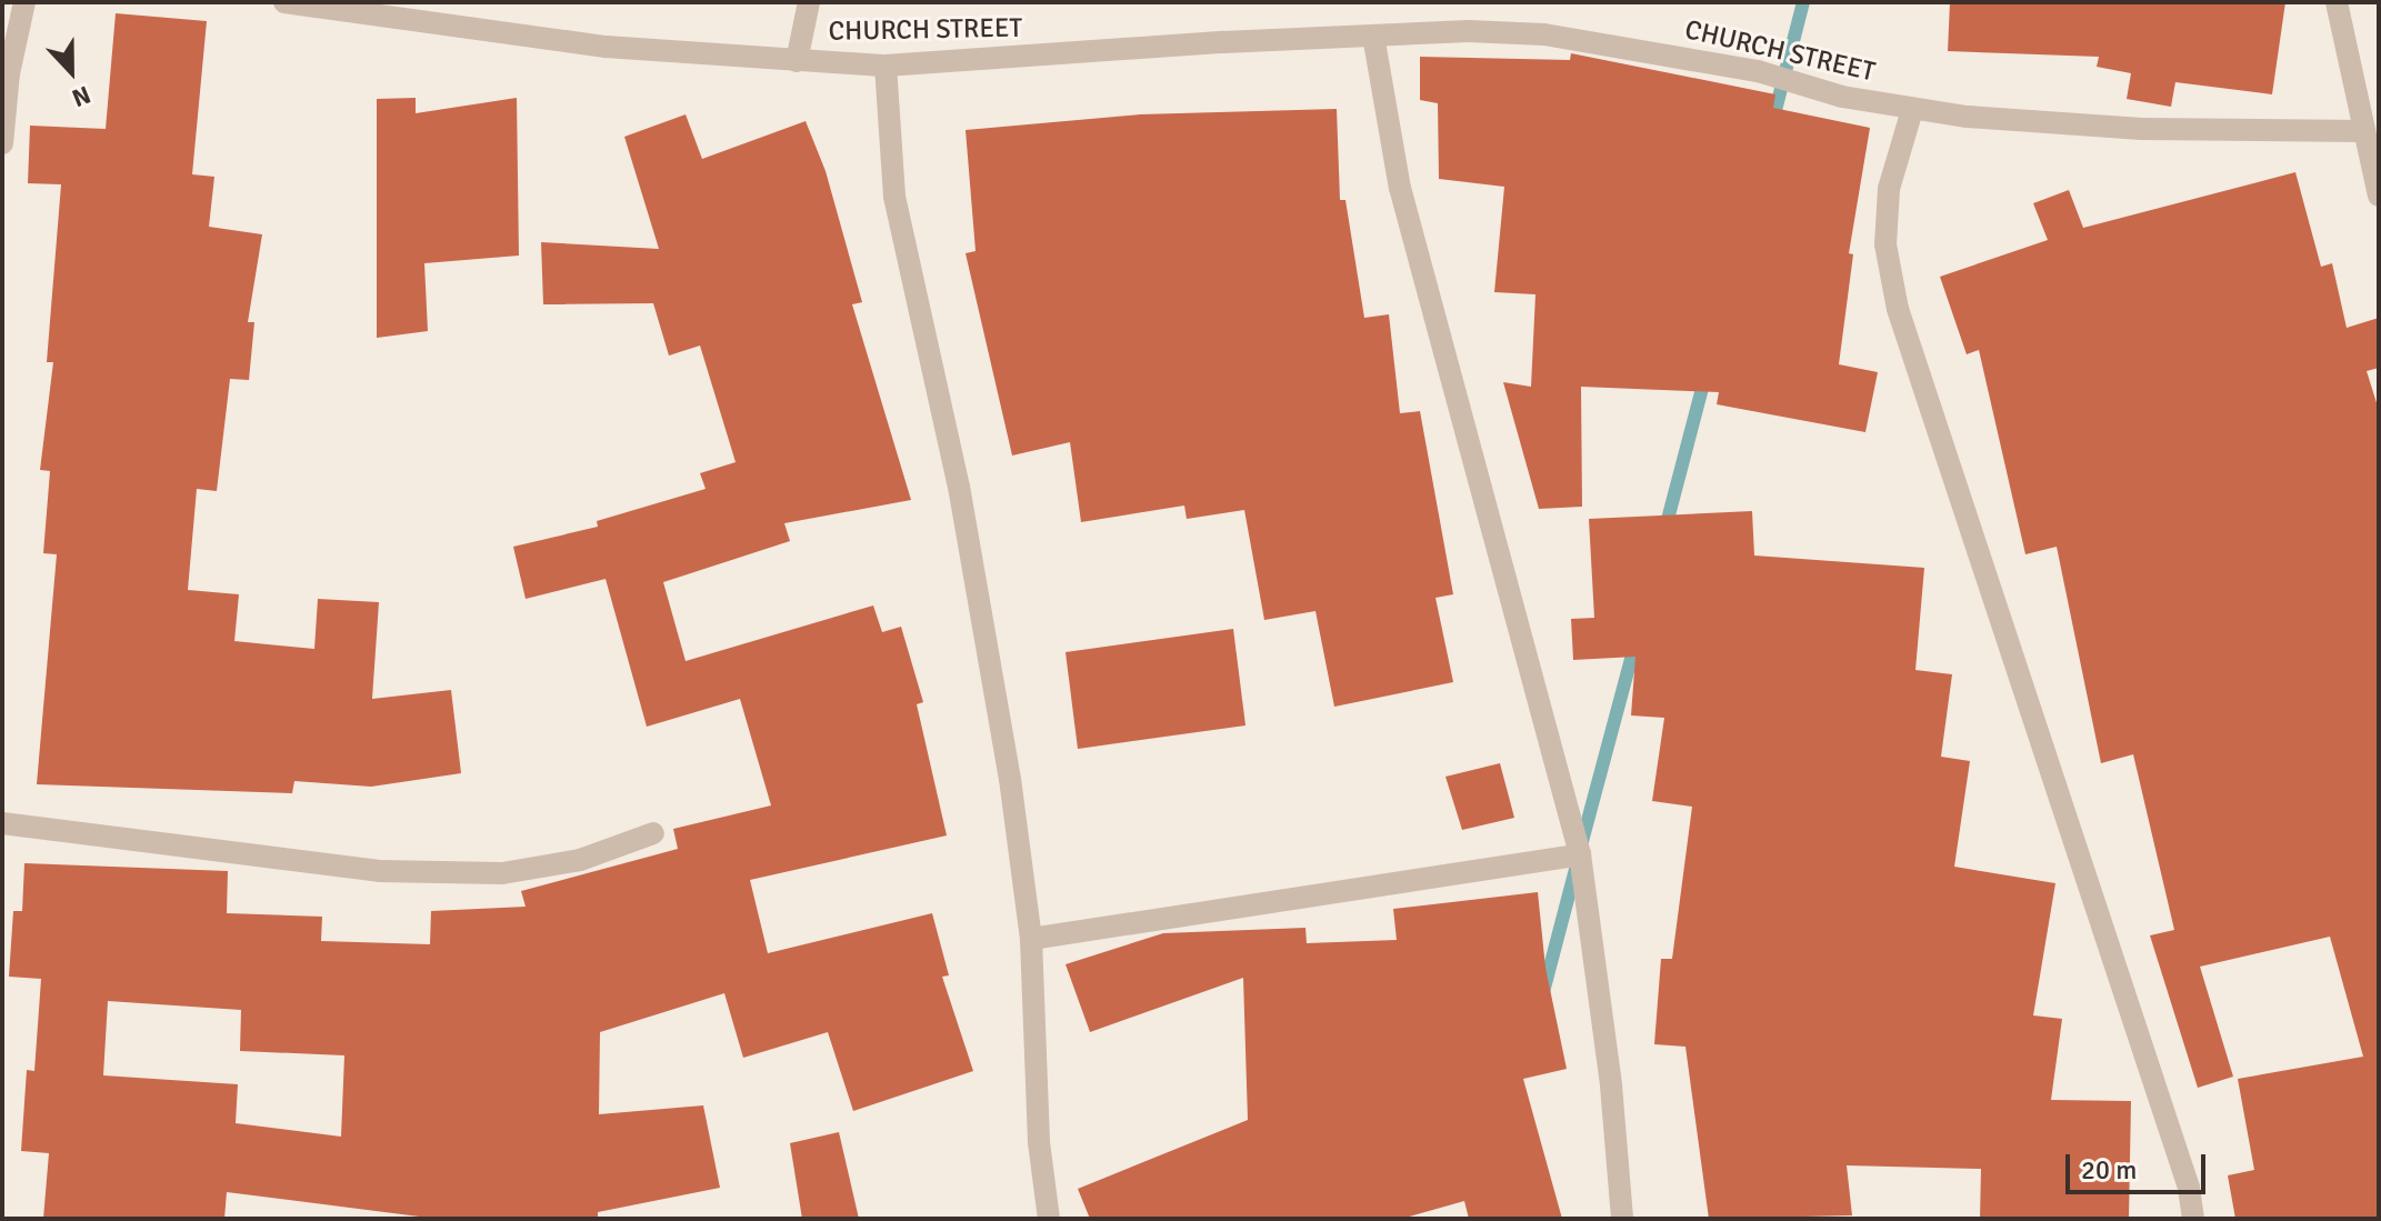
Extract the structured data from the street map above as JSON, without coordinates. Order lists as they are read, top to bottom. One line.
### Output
{"streets":{"street":["CHURCH STREET"]},"scale_bar":"20 m","north":"bottom"}
